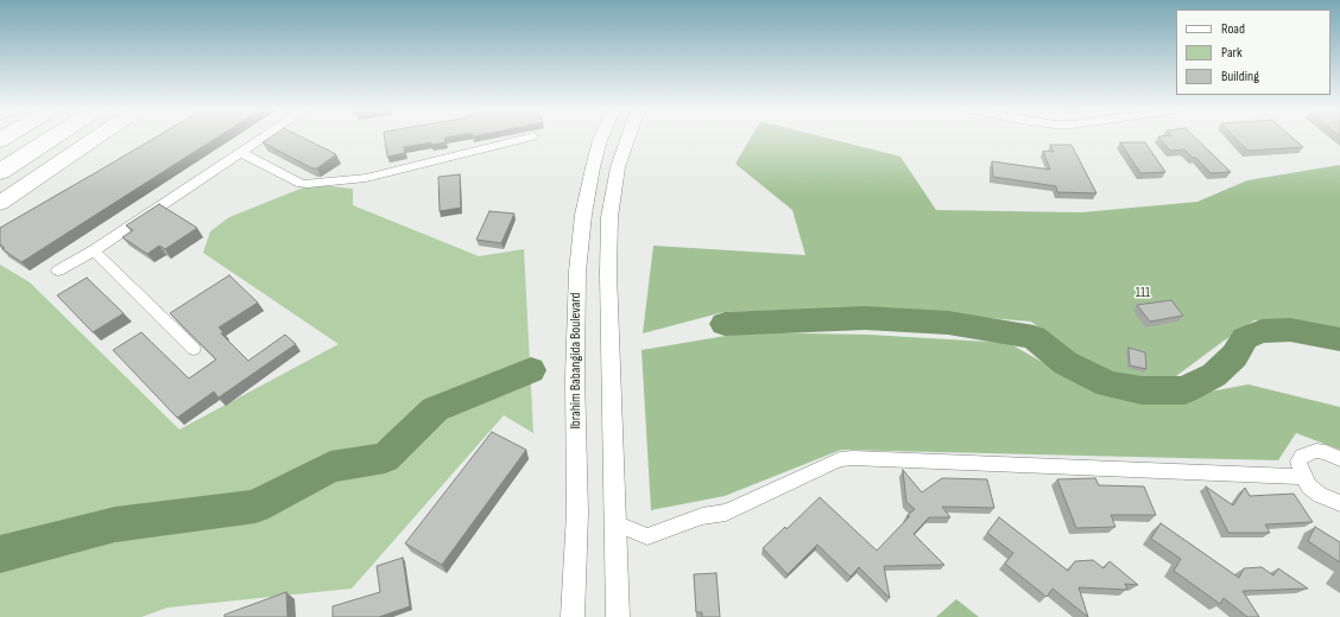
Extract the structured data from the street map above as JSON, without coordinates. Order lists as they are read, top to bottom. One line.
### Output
{"streets":{"street":["Ibrahim Babangida Boulevard"]},"parks":["111"],"legend":["Road","Park","Building"]}
